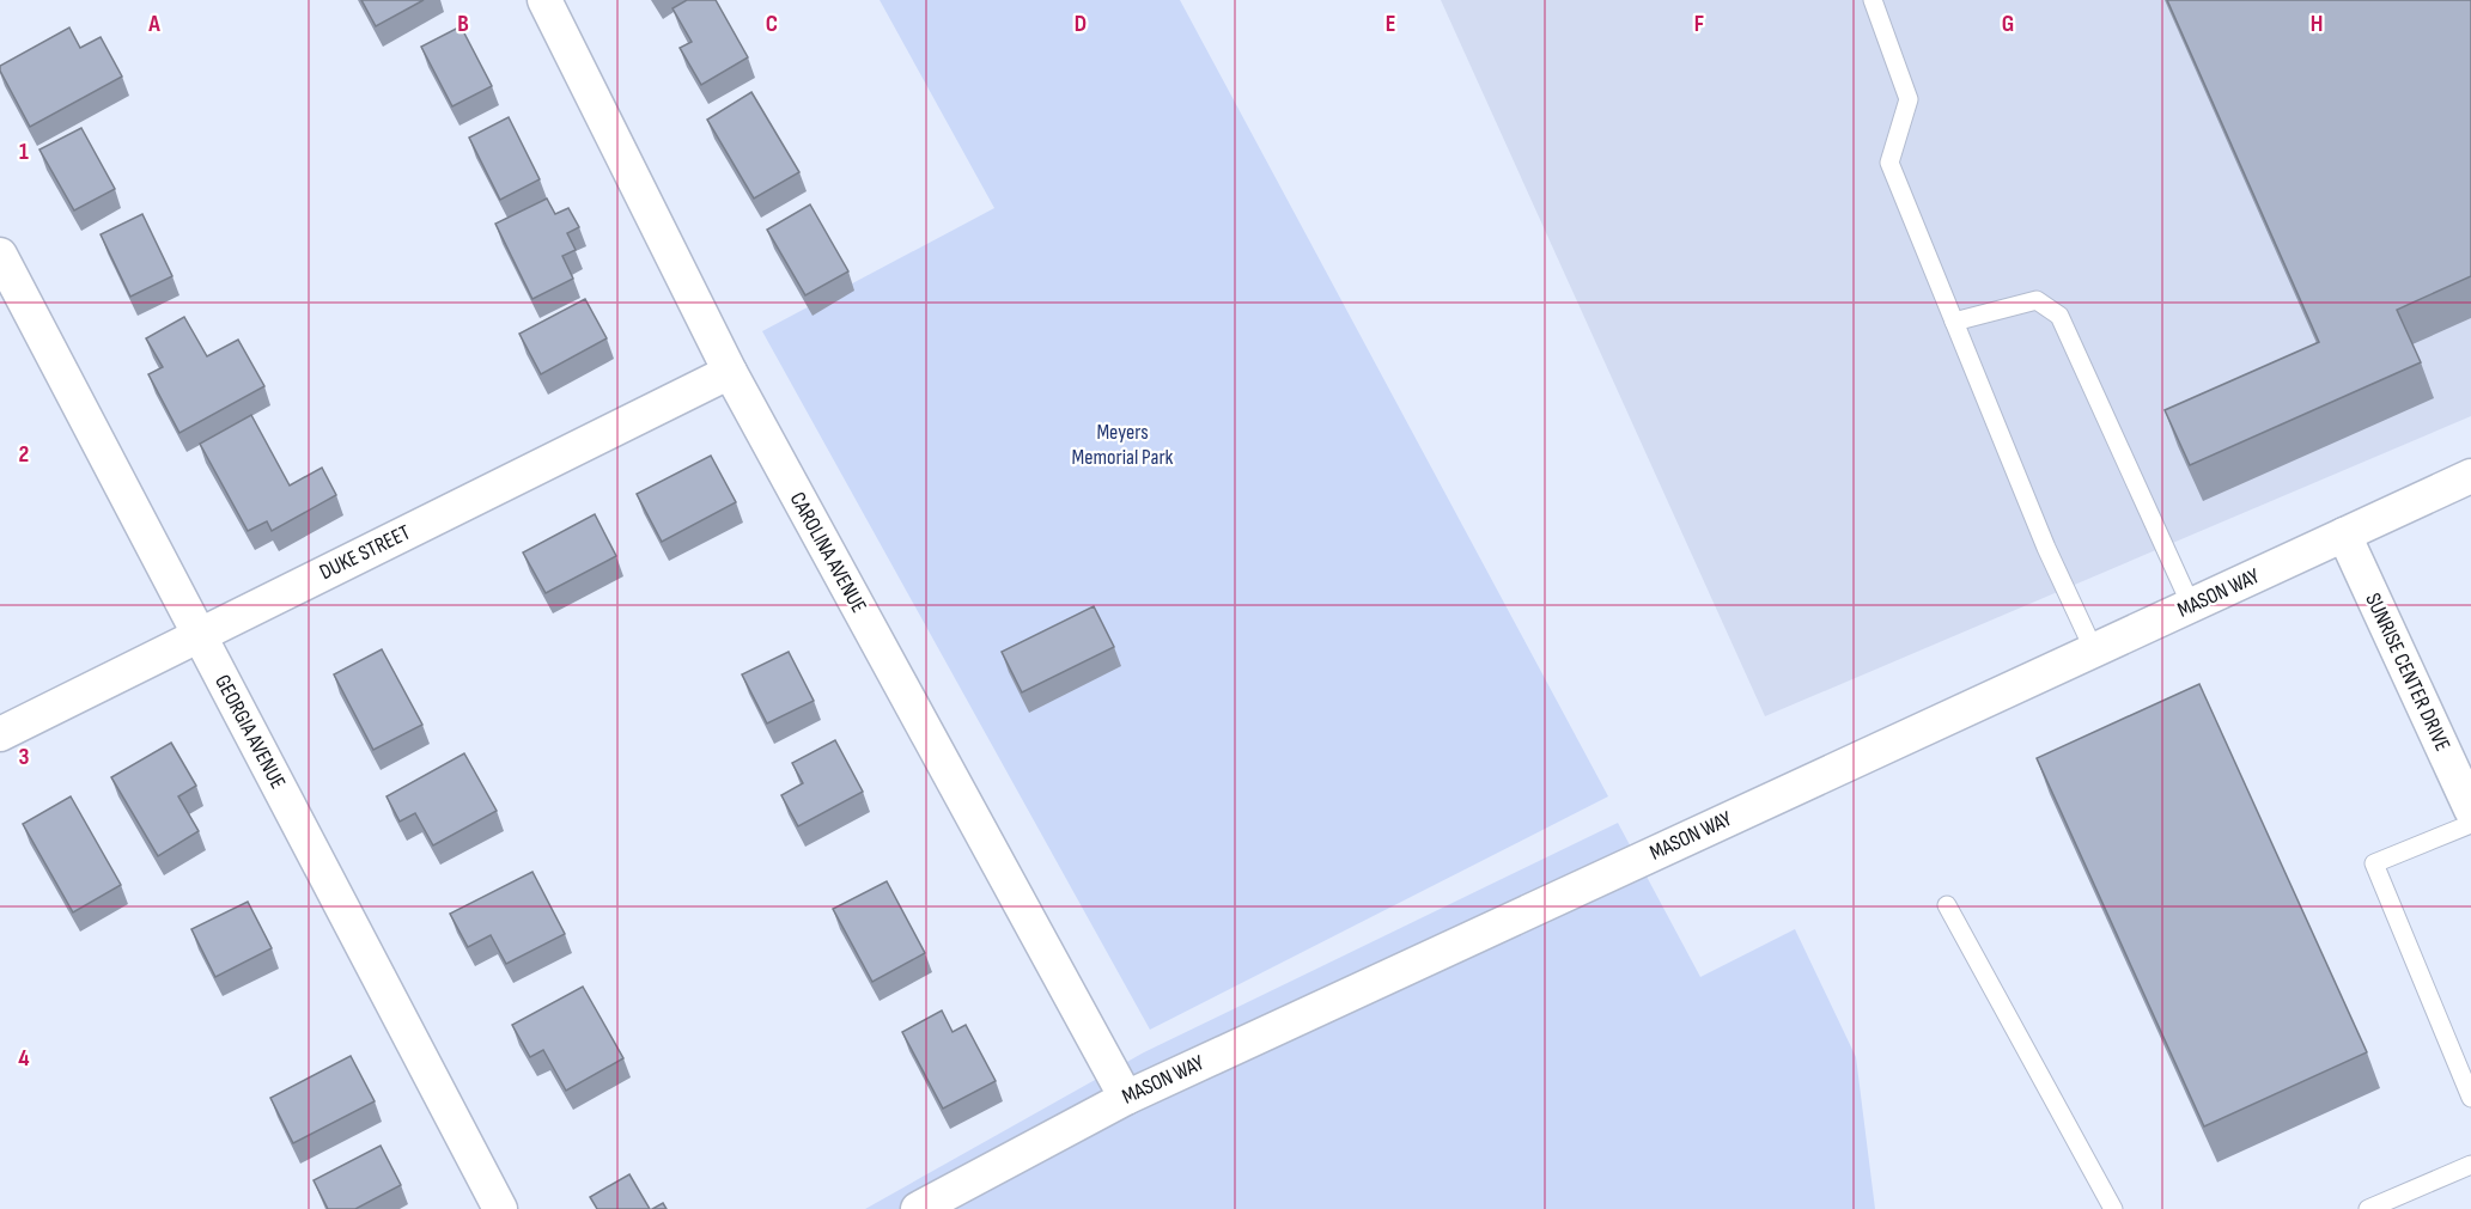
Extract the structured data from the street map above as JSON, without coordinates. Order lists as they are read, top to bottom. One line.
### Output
{"streets":{"street":["DUKE STREET","CAROLINA AVENUE","MASON WAY","SUNRISE CENTER DRIVE","GEORGIA AVENUE"]},"crossings":[["DUKE STREET","CAROLINA AVENUE"],["DUKE STREET","GEORGIA AVENUE"],["CAROLINA AVENUE","MASON WAY"],["MASON WAY","SUNRISE CENTER DRIVE"]],"parks":["Meyers Memorial Park"],"grid":{"columns":["A","B","C","D","E","F","G","H"],"rows":["1","2","3","4"]}}
